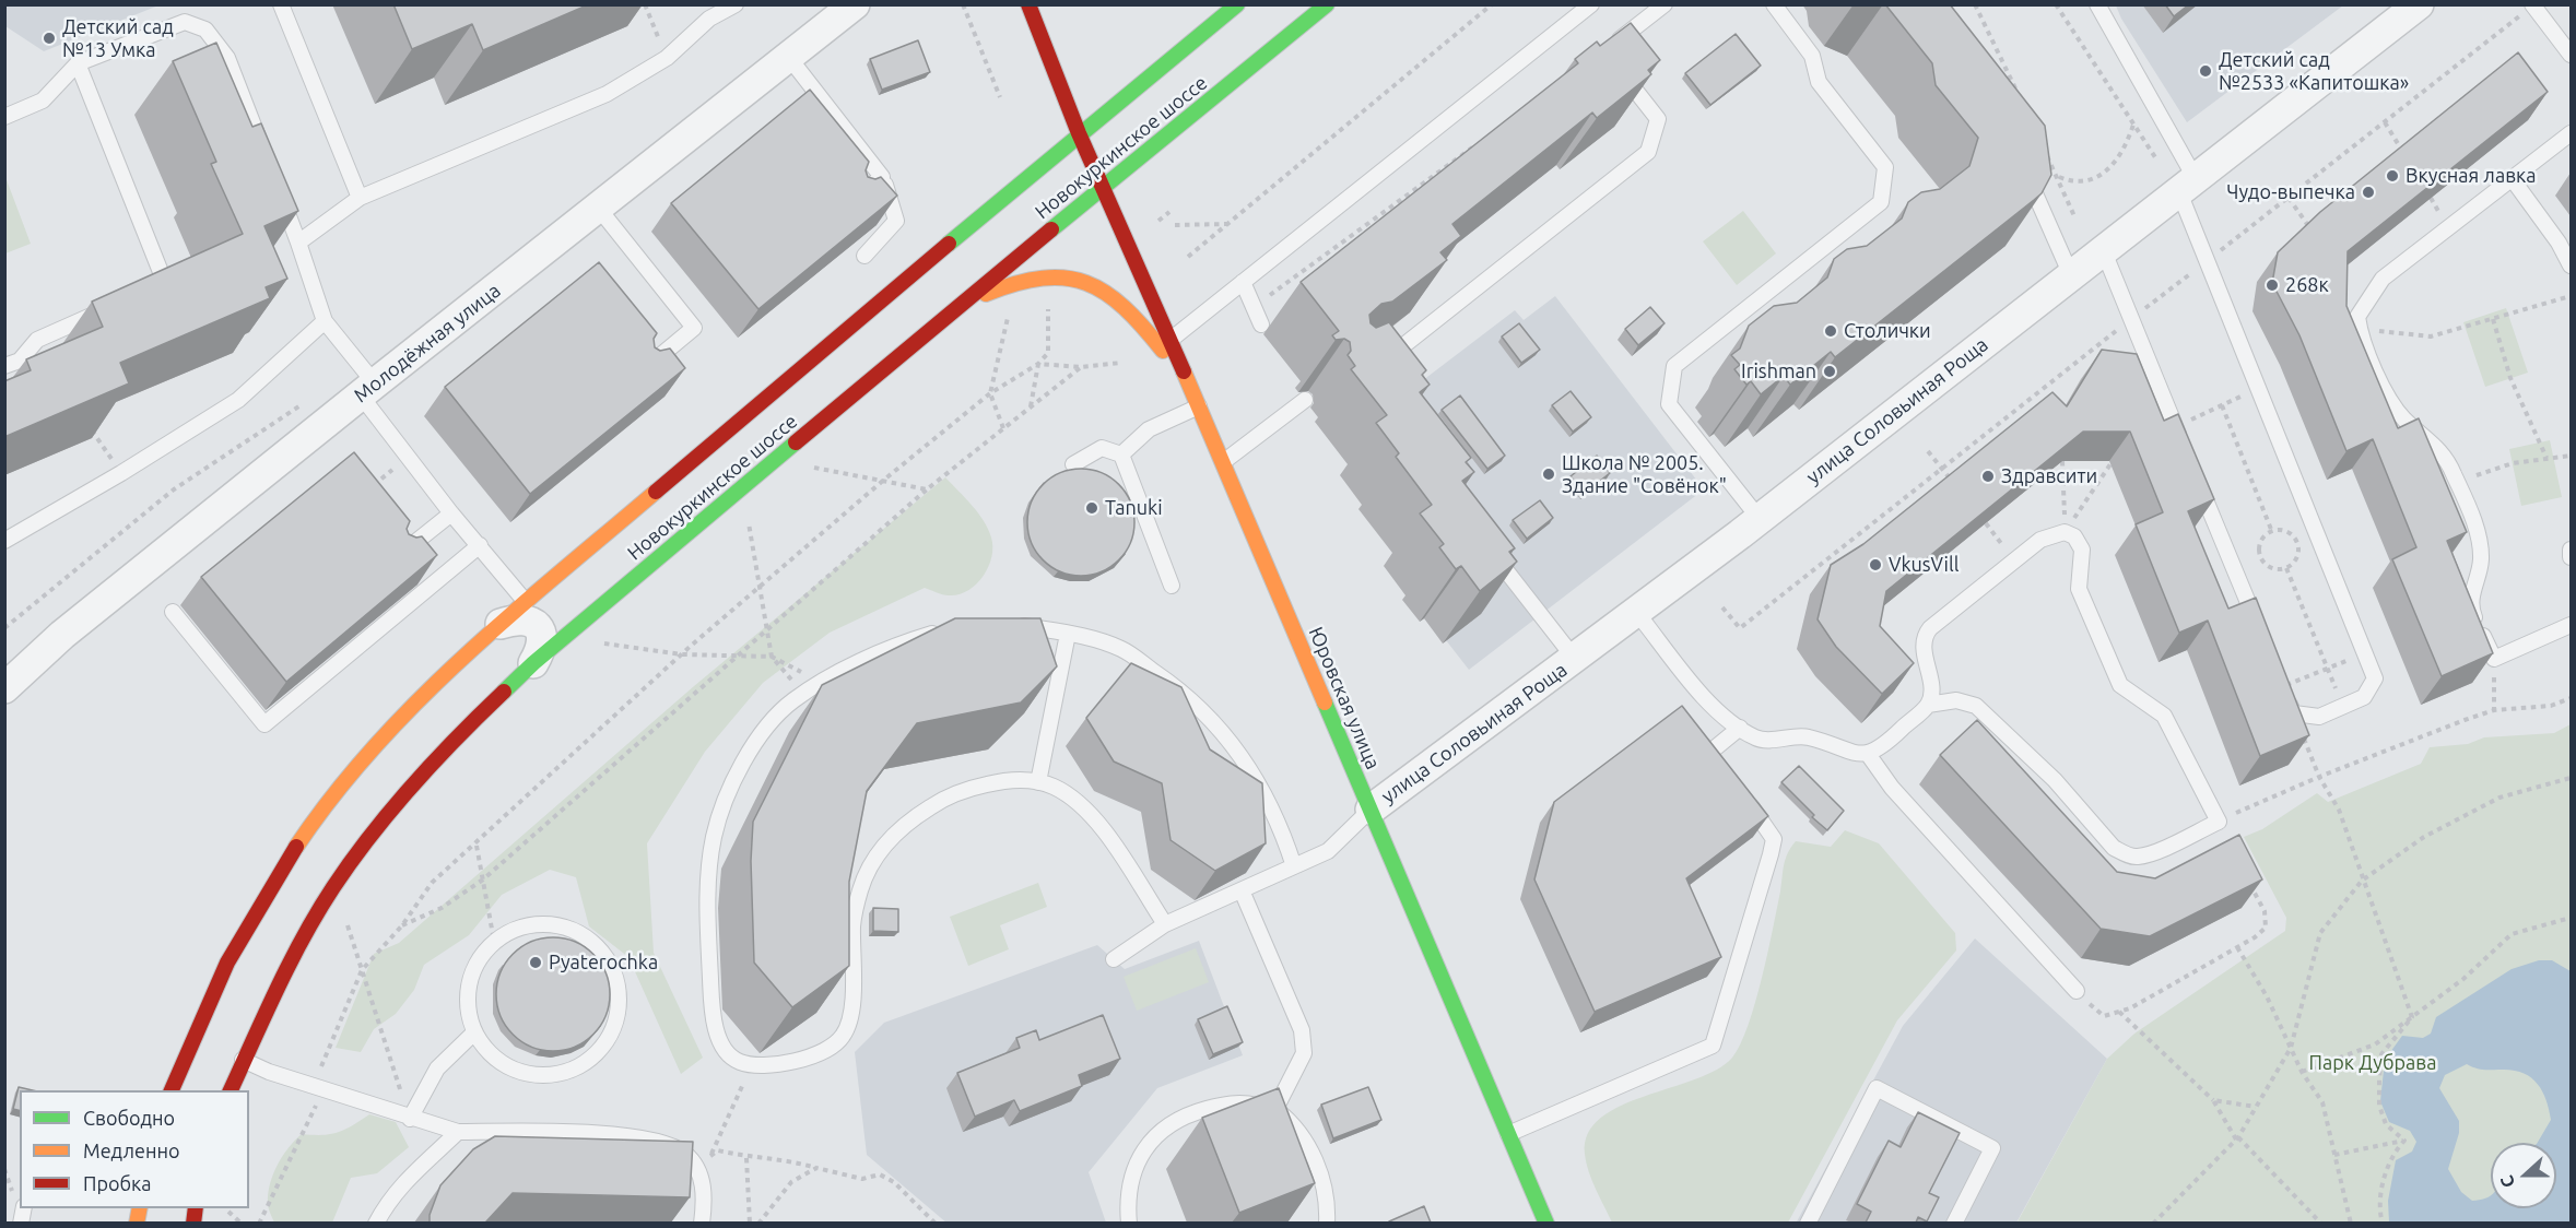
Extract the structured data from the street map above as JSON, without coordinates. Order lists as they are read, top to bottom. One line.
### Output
{"streets":{"main road":["Новокуркинское шоссе","Юровская улица"],"street":["Молодёжная улица","улица Соловьиная Роща"]},"crossings":[["Новокуркинское шоссе","Юровская улица"],["улица Соловьиная Роща","Юровская улица"]],"parks":["Парк Дубрава"],"places":["Детский сад №13 Умка","Детский сад №2533 «Капитошка»","Вкусная лавка","Чудо-выпечка","268к","Столички","Irishman","Школа № 2005. Здание \"Совёнок\"","Здравсити","Tanuki","VkusVill","Pyaterochka"],"legend":["Свободно","Медленно","Пробка"],"north":"left"}
